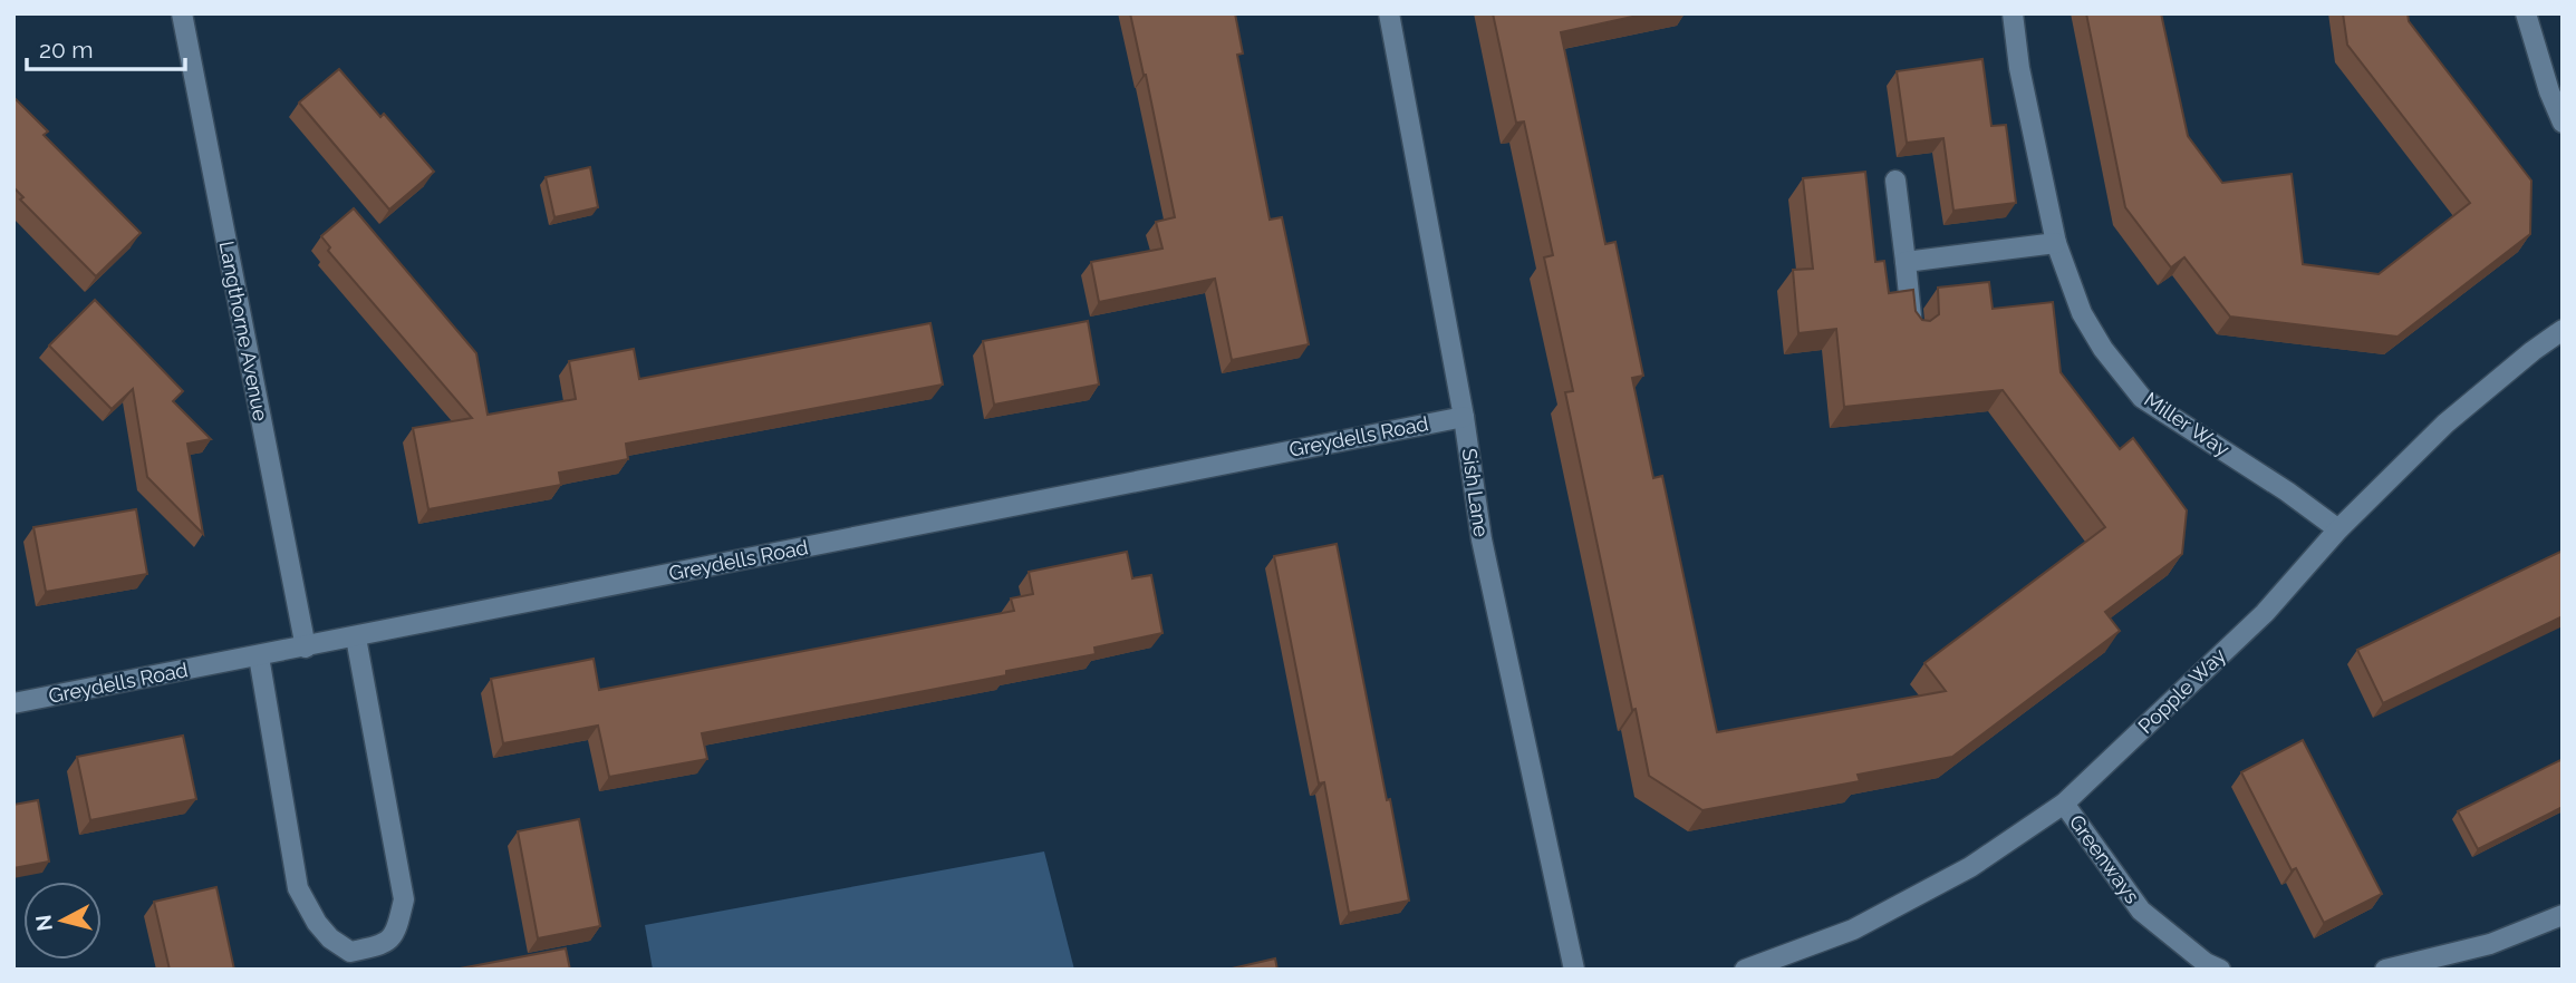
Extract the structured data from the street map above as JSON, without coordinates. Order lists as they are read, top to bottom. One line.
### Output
{"streets":{"street":["Langthorne Avenue","Miller Way","Greydells Road","Sish Lane","Popple Way","Greenways"]},"crossings":[["Langthorne Avenue","Greydells Road"],["Miller Way","Popple Way"],["Greydells Road","Sish Lane"],["Popple Way","Greenways"]],"scale_bar":"20 m","north":"left"}
